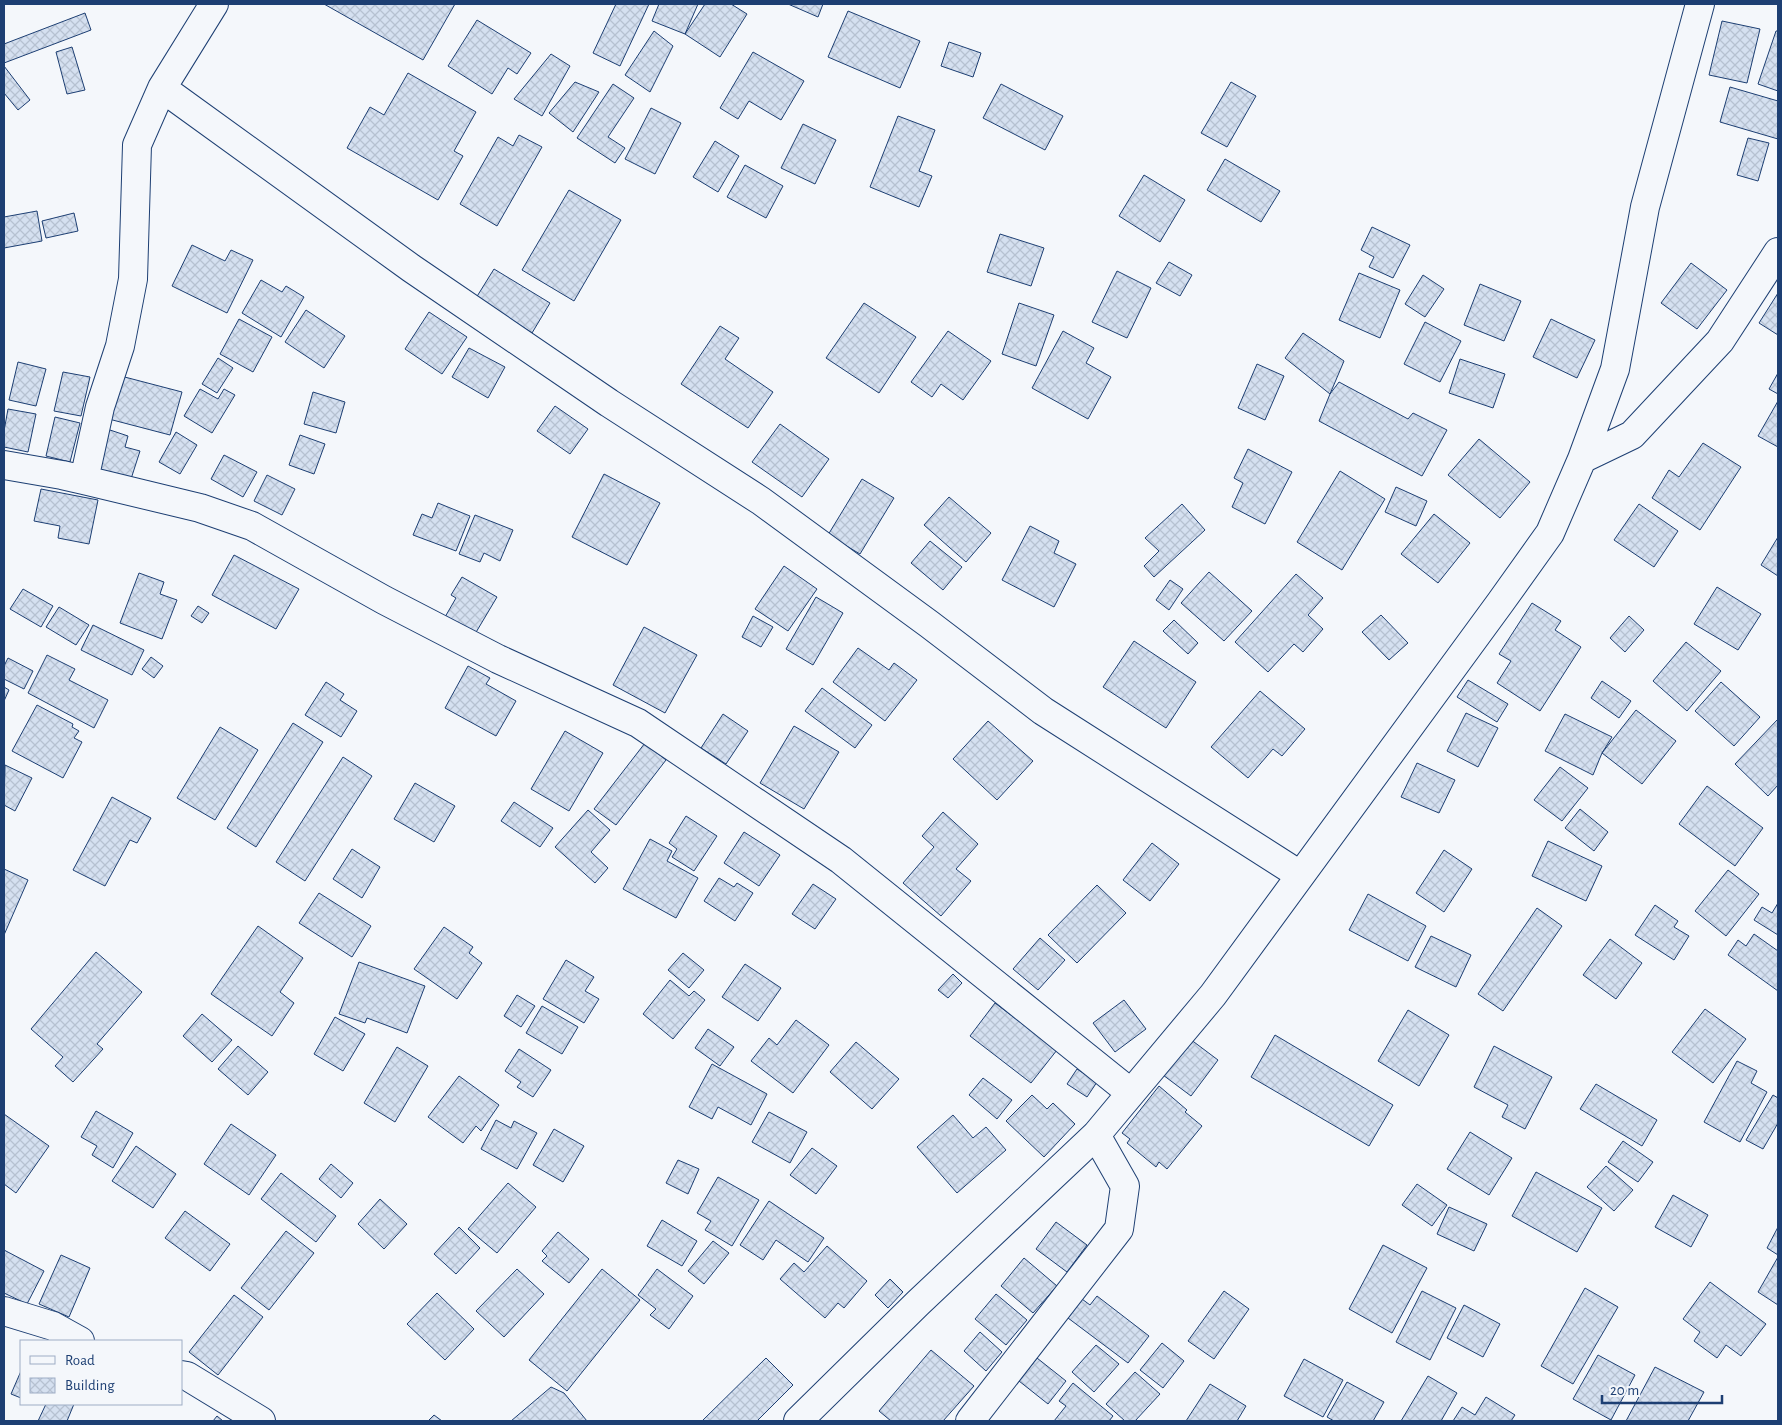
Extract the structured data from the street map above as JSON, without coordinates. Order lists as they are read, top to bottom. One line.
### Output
{"legend":["Road","Building"],"scale_bar":"20 m"}
